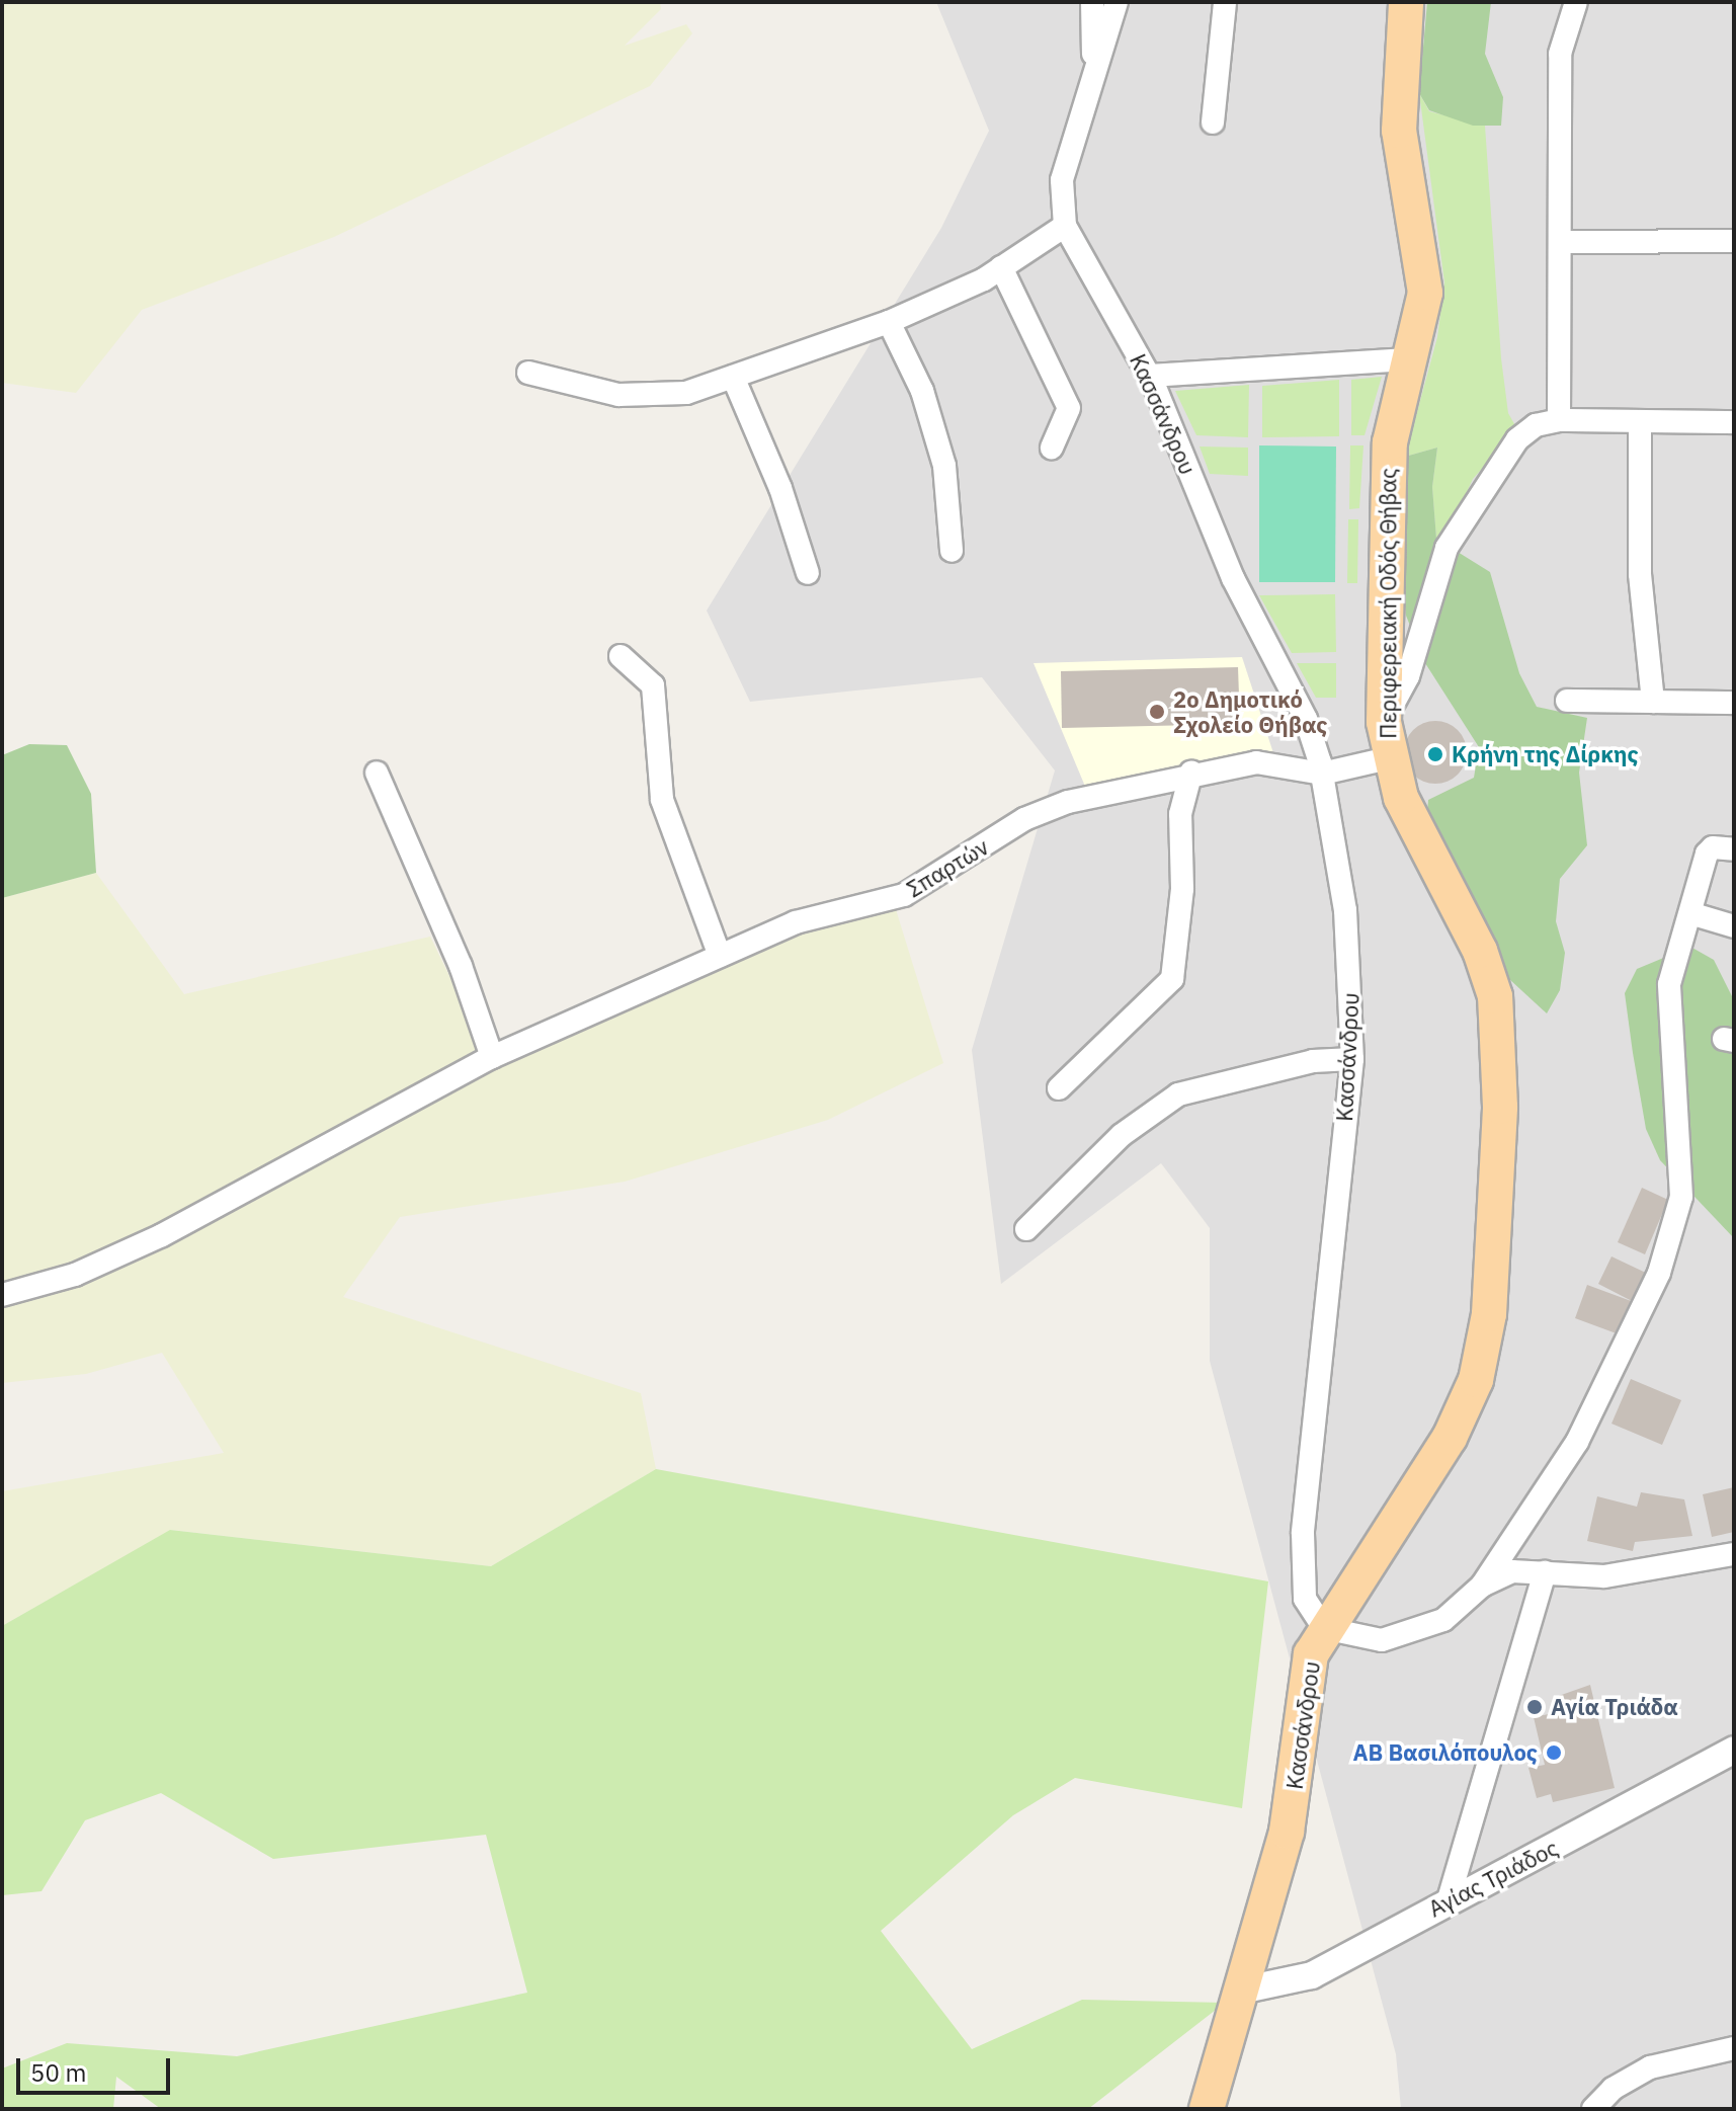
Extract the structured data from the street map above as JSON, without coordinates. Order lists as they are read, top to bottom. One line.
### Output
{"streets":{"main road":["Κασσάνδρου","Περιφερειακή Οδός Θήβας"],"street":["Σπαρτών","Αγίας Τριάδος"]},"crossings":[["Κασσάνδρου","Περιφερειακή Οδός Θήβας"],["Κασσάνδρου","Σπαρτών"],["Κασσάνδρου","Αγίας Τριάδος"]],"places":["2ο Δημοτικό Σχολείο Θήβας","Κρήνη της Δίρκης","Αγία Τριάδα","ΑΒ Βασιλόπουλος"],"scale_bar":"50 m"}
